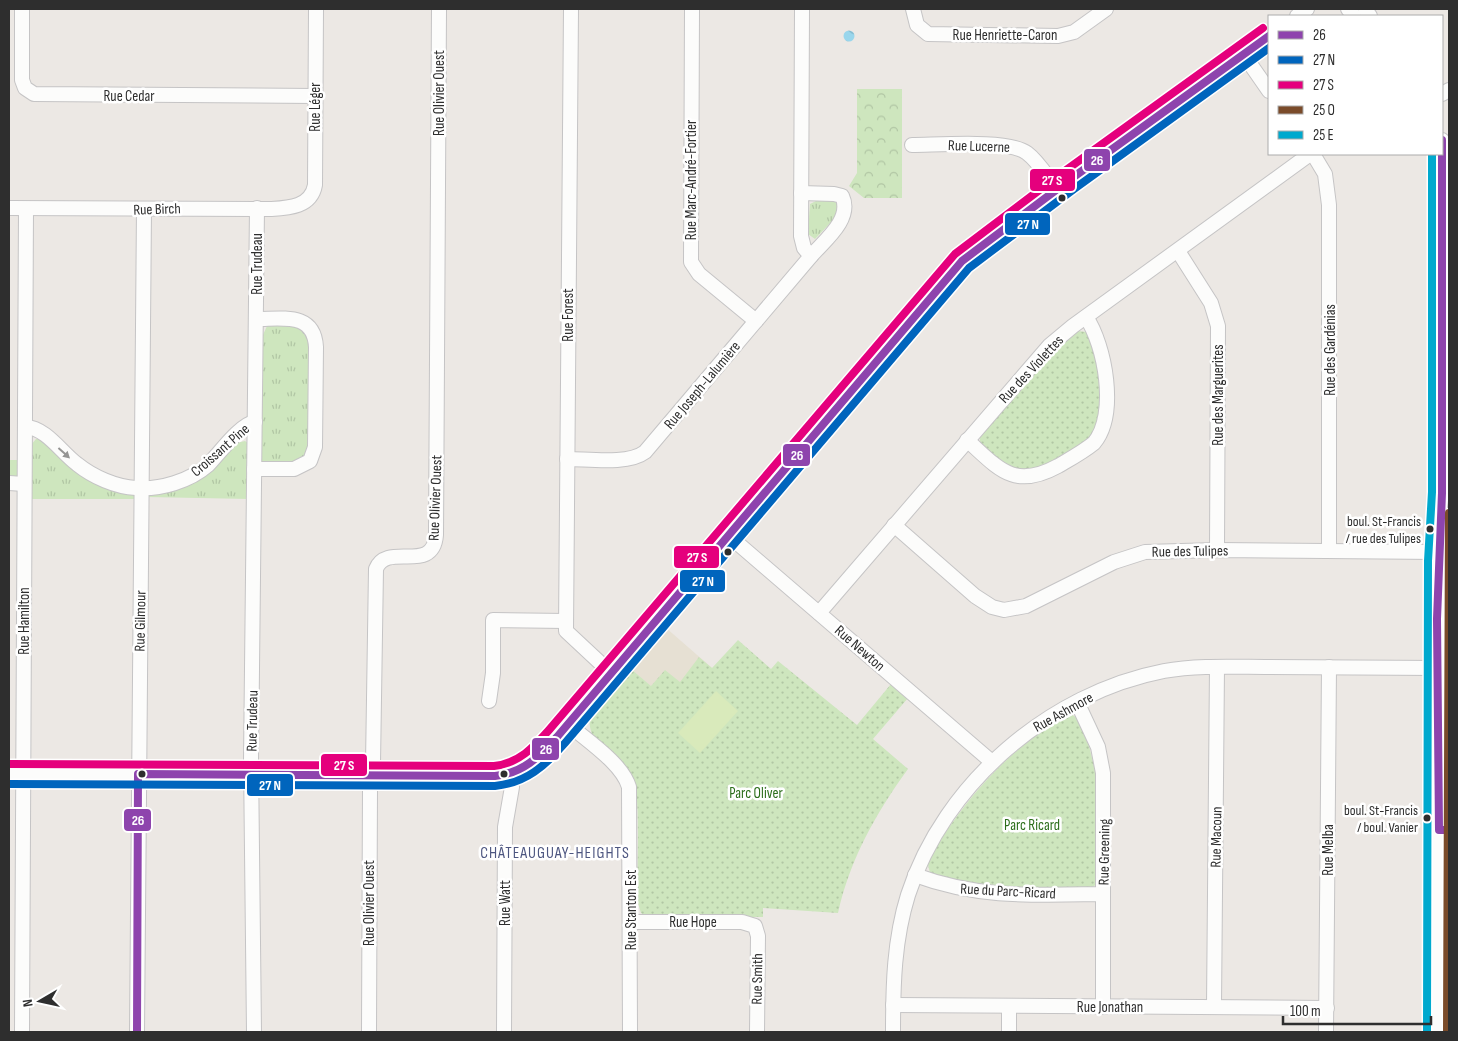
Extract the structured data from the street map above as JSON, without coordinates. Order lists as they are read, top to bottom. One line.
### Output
{"streets":{"street":["Rue Henriette-Caron","Rue Olivier Ouest","Rue Cedar","Rue Léger","Rue Lucerne","Rue Marc-André-Fortier","Rue Birch","Rue Trudeau","Rue Forest","Rue des Gardénias","Rue des Violettes","Rue Joseph-Lalumière","Rue des Marguerites","Croissant Pine","Rue des Tulipes","Rue Hamilton","Rue Gilmour","Rue Newton","Rue Ashmore","Rue Macoun","Rue Melba","Rue Greening","Rue du Parc-Ricard","Rue Watt","Rue Stanton Est","Rue Hope","Rue Smith","Rue Jonathan"]},"crossings":[["Rue Cedar","Rue Léger"],["Rue Léger","Rue Birch"],["Rue Marc-André-Fortier","Rue Joseph-Lalumière"],["Rue Birch","Rue Trudeau"],["Rue Birch","Rue Hamilton"],["Rue Birch","Rue Gilmour"],["Rue Trudeau","Croissant Pine"],["Rue Forest","Rue Joseph-Lalumière"],["Rue des Gardénias","Rue des Tulipes"],["Rue des Violettes","Rue des Marguerites"],["Rue des Violettes","Rue des Tulipes"],["Rue des Violettes","Rue Newton"],["Rue des Marguerites","Rue des Tulipes"],["Croissant Pine","Rue Hamilton"],["Croissant Pine","Rue Gilmour"],["Rue Newton","Rue Ashmore"],["Rue Ashmore","Rue Macoun"],["Rue Ashmore","Rue Melba"],["Rue Ashmore","Rue Greening"],["Rue Ashmore","Rue du Parc-Ricard"],["Rue Ashmore","Rue Jonathan"],["Rue Macoun","Rue Jonathan"],["Rue Melba","Rue Jonathan"],["Rue Greening","Rue du Parc-Ricard"],["Rue Greening","Rue Jonathan"],["Rue Stanton Est","Rue Hope"],["Rue Hope","Rue Smith"]],"one_way":["Croissant Pine"],"districts":["CHÂTEAUGUAY-HEIGHTS"],"parks":["Parc Oliver","Parc Ricard"],"places":["boul. St-Francis / rue des Tulipes","boul. St-Francis / boul. Vanier"],"lines":["transit line 26"],"legend":["26","27 N","27 S","25 O","25 E"],"scale_bar":"100 m","north":"left"}
